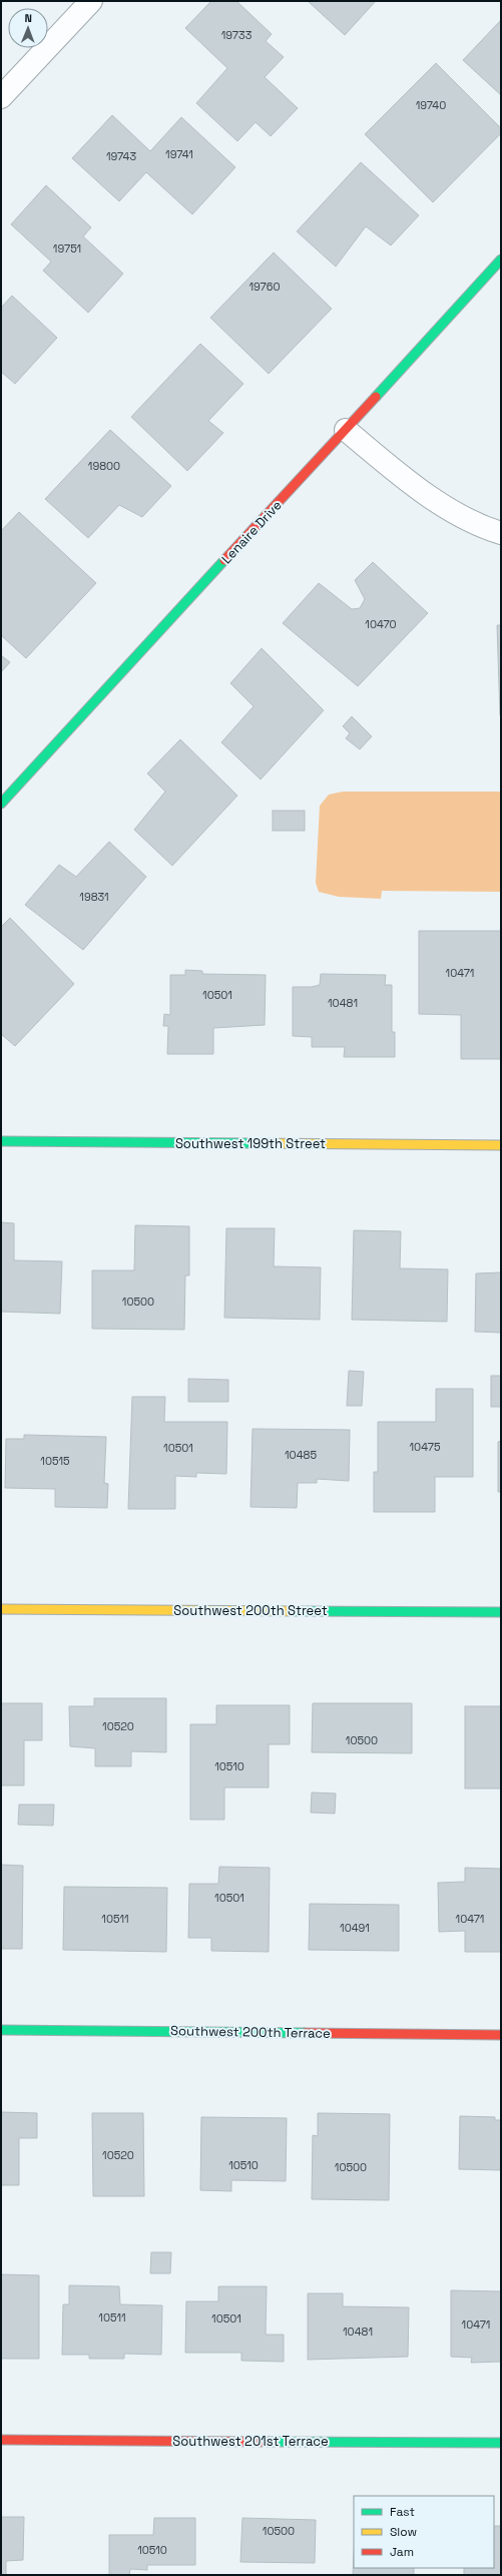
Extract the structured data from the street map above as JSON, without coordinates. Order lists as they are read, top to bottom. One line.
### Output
{"streets":{"street":["Lenaire Drive","Southwest 199th Street","Southwest 200th Street","Southwest 200th Terrace","Southwest 201st Terrace"]},"house_numbers":["19733","19740","19741","19743","19751","19760","19800","10470","19831","10471","10501","10481","10500","10475","10501","10485","10515","10520","10500","10510","10501","10511","10471","10491","10520","10510","10500","10511","10501","10471","10481","10500","10510"],"legend":["Fast","Slow","Jam"],"north":"top"}
